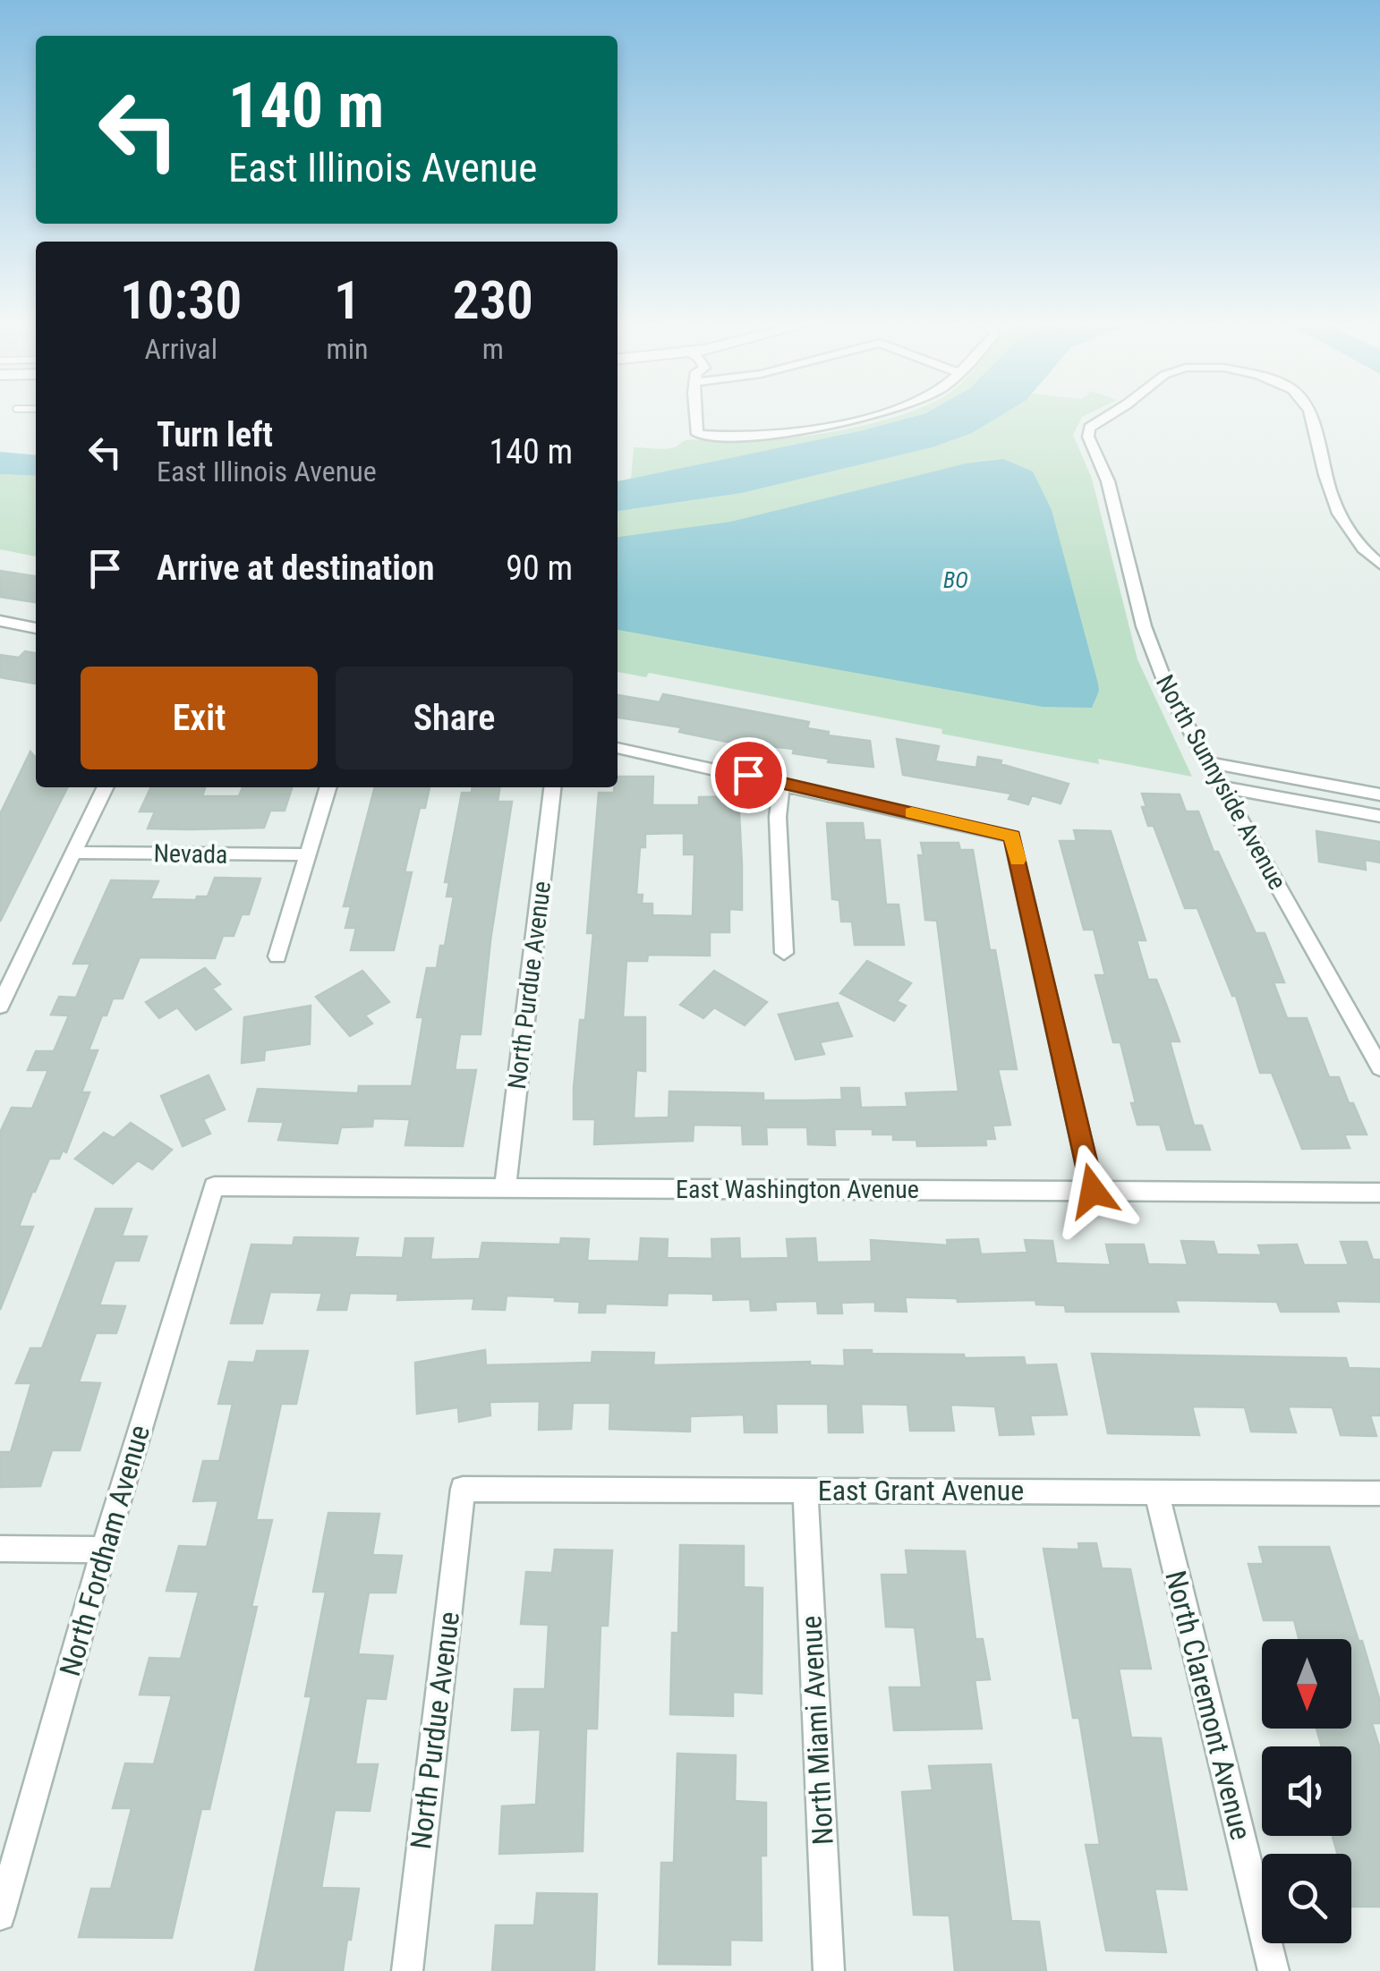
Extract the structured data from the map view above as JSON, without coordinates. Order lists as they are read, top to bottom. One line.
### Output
{"streets":{"street":["North Sunnyside Avenue","Nevada","North Purdue Avenue","East Washington Avenue","East Grant Avenue","North Fordham Avenue","North Claremont Avenue","North Miami Avenue"]},"crossings":[["North Purdue Avenue","East Washington Avenue"],["North Purdue Avenue","East Grant Avenue"],["East Washington Avenue","North Fordham Avenue"],["East Grant Avenue","North Claremont Avenue"],["East Grant Avenue","North Miami Avenue"]],"water":["BO"],"north":"bottom","page":{"turn":["140 m","East Illinois Avenue"],"eta":["10:30","Arrival","1","min","230","m"],"list":[{"name":"Turn left","note":"East Illinois Avenue","value":"140 m"},{"name":"Arrive at destination","value":"90 m"}],"buttons":["Exit","Share"]}}
